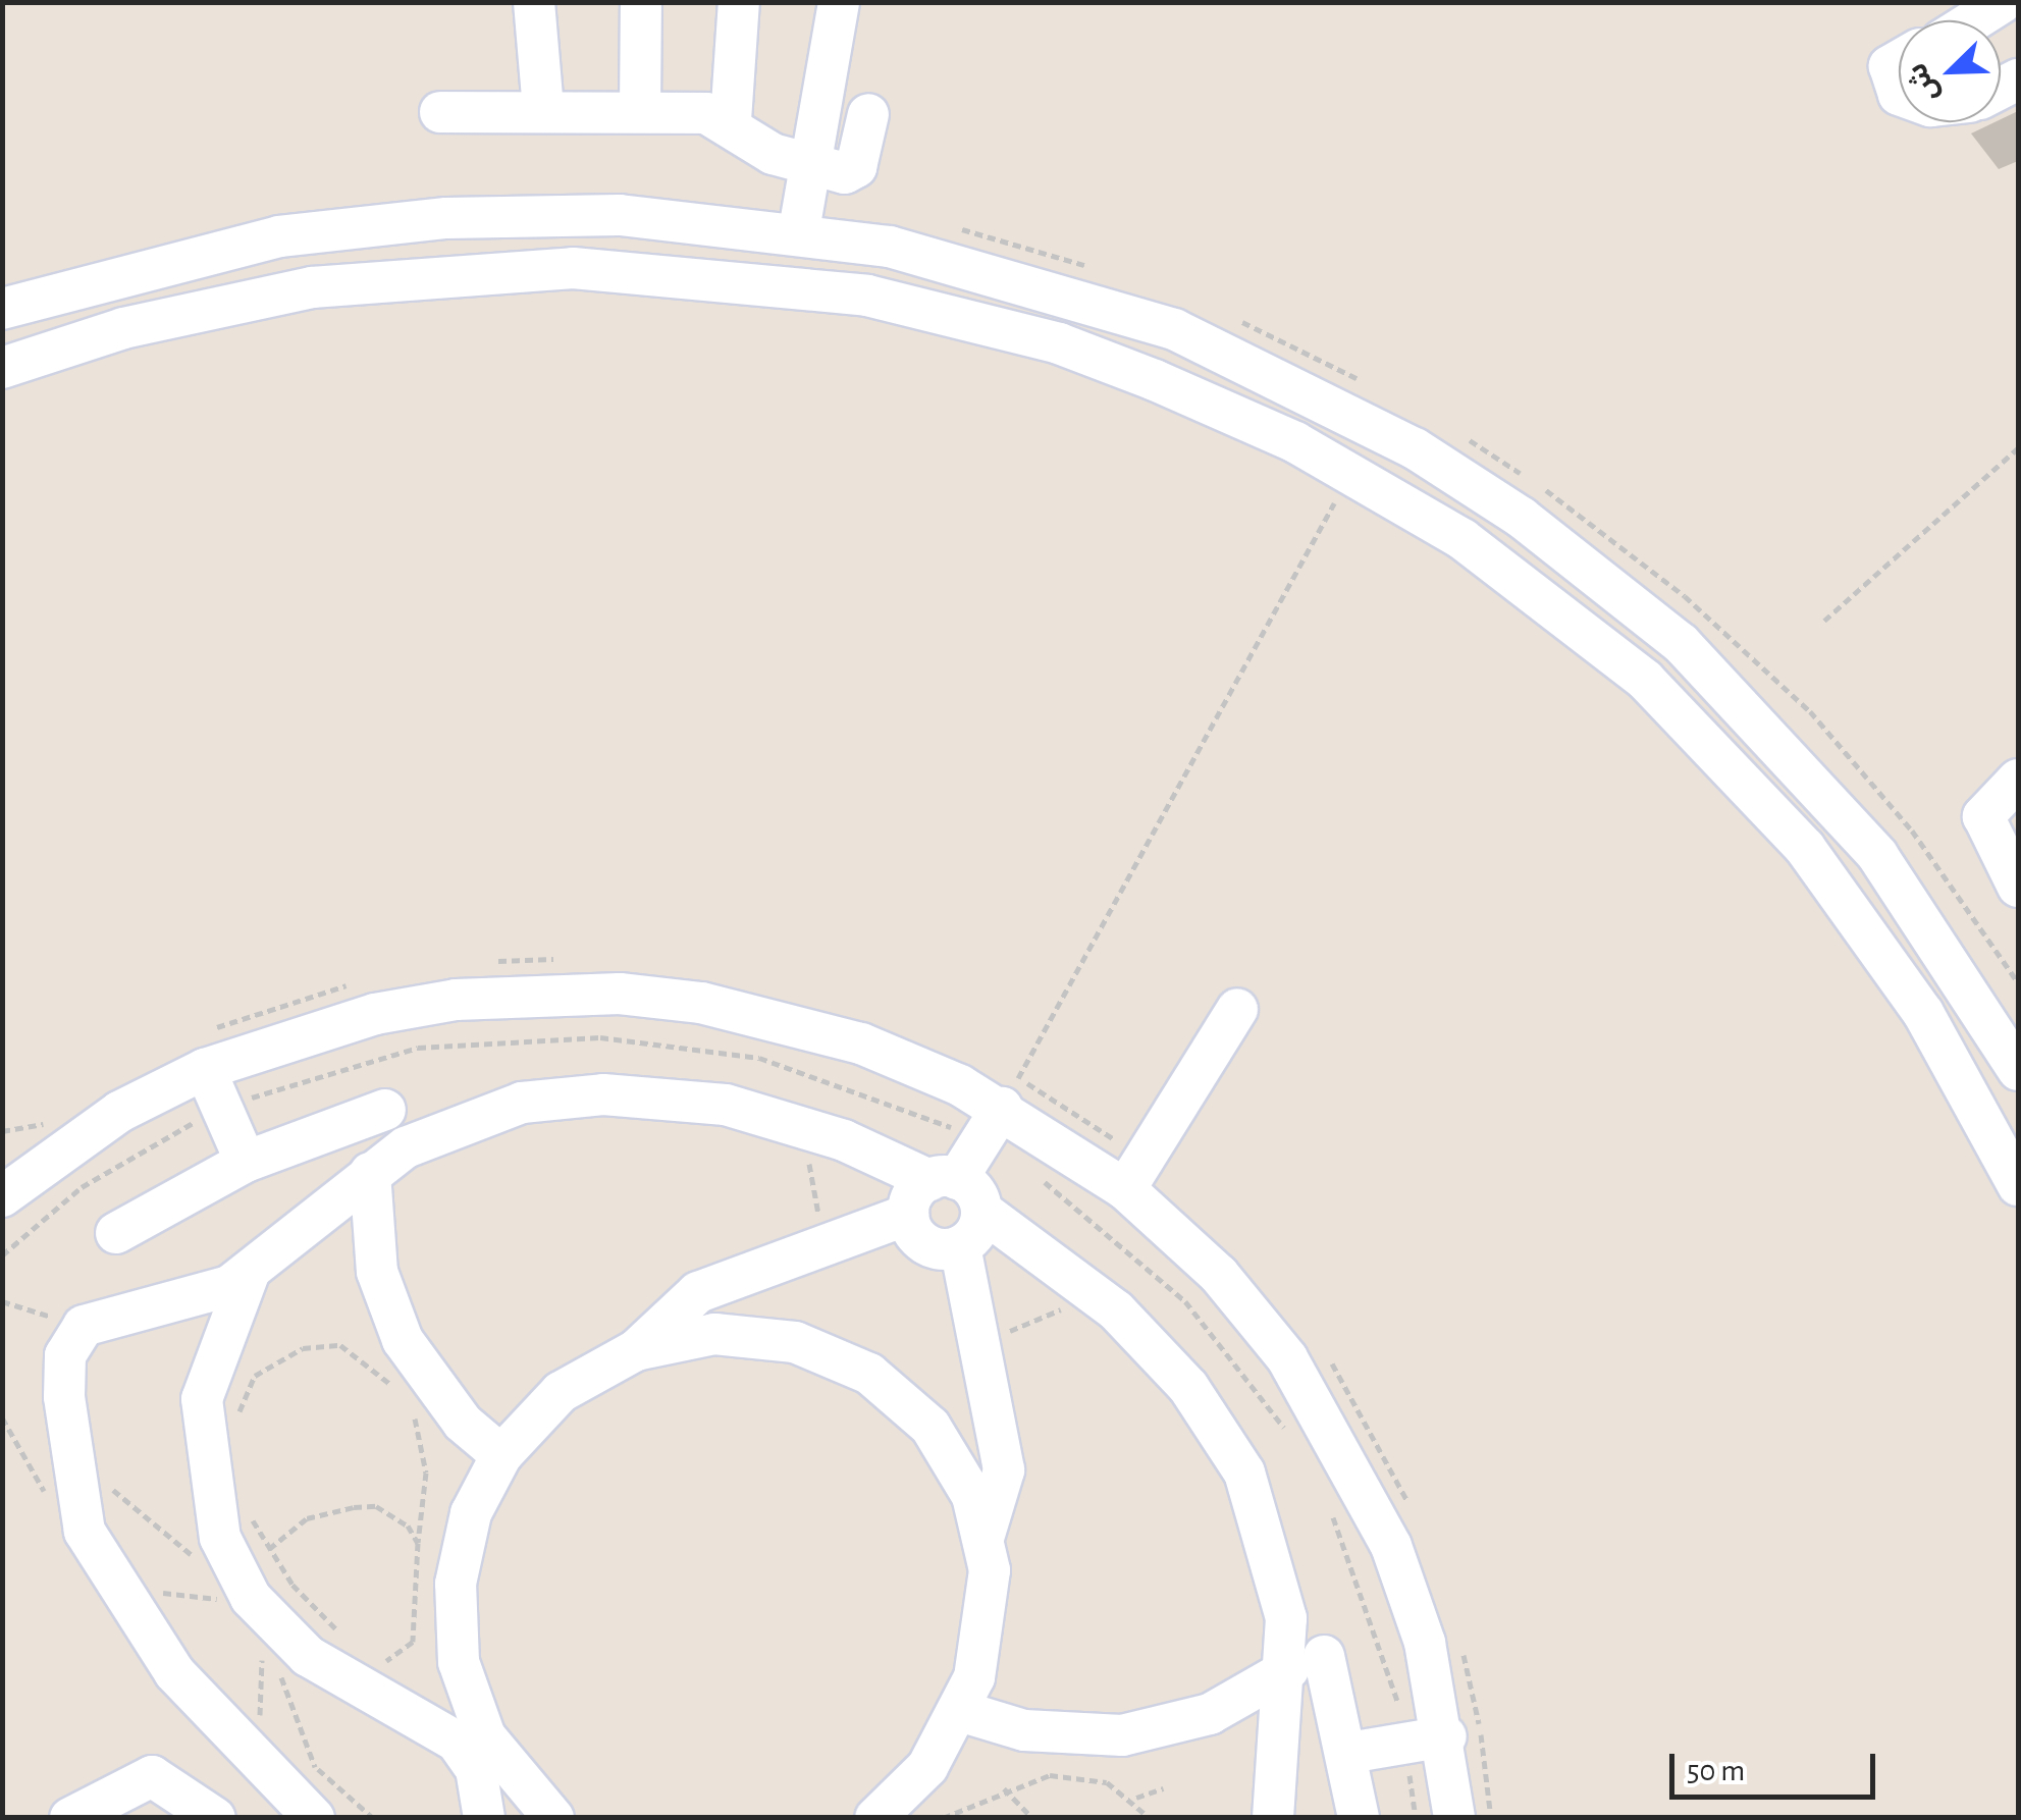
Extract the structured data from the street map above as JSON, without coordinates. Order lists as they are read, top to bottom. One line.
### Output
{"scale_bar":"50 m","north":"bottom left"}
